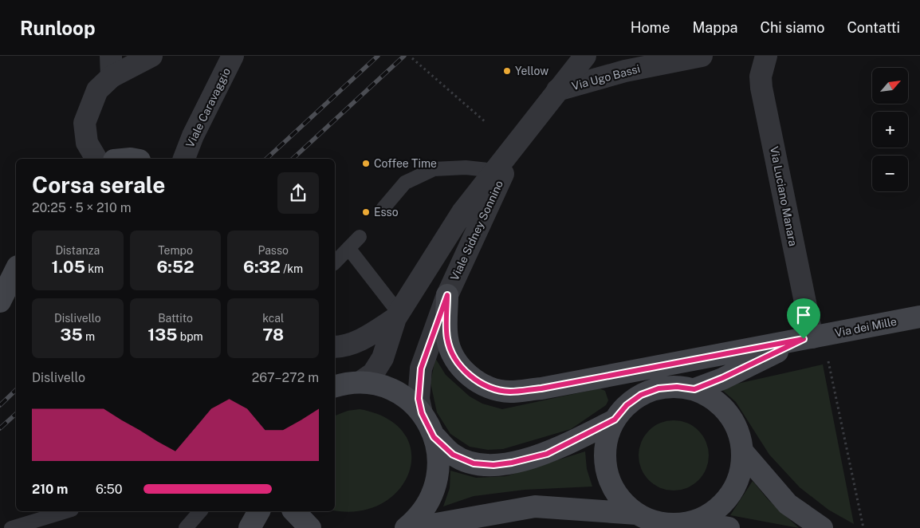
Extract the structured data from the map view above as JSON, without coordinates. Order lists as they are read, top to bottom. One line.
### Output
{"streets":{"main road":["Via dei Mille"],"street":["Via Ugo Bassi","Viale Caravaggio","Via Luciano Manara","Viale Sidney Sonnino"]},"crossings":[["Via Ugo Bassi","Viale Sidney Sonnino"],["Via Luciano Manara","Via dei Mille"]],"places":["Yellow","Coffee Time","Esso"],"north":"top right","page":{"header":"Runloop","nav":["Home","Mappa","Chi siamo","Contatti"],"map_buttons":["+","−"],"heading":["Corsa serale","20:25 · 5 × 210 m"],"stats":[["Distanza","1.05 km"],["Tempo","6:52"],["Passo","6:32 /km"],["Dislivello","35 m"],["Battito","135 bpm"],["kcal","78"]],"chart":["Dislivello","267–272 m"],"list":[{"name":"210 m","note":"6:50"}]}}
